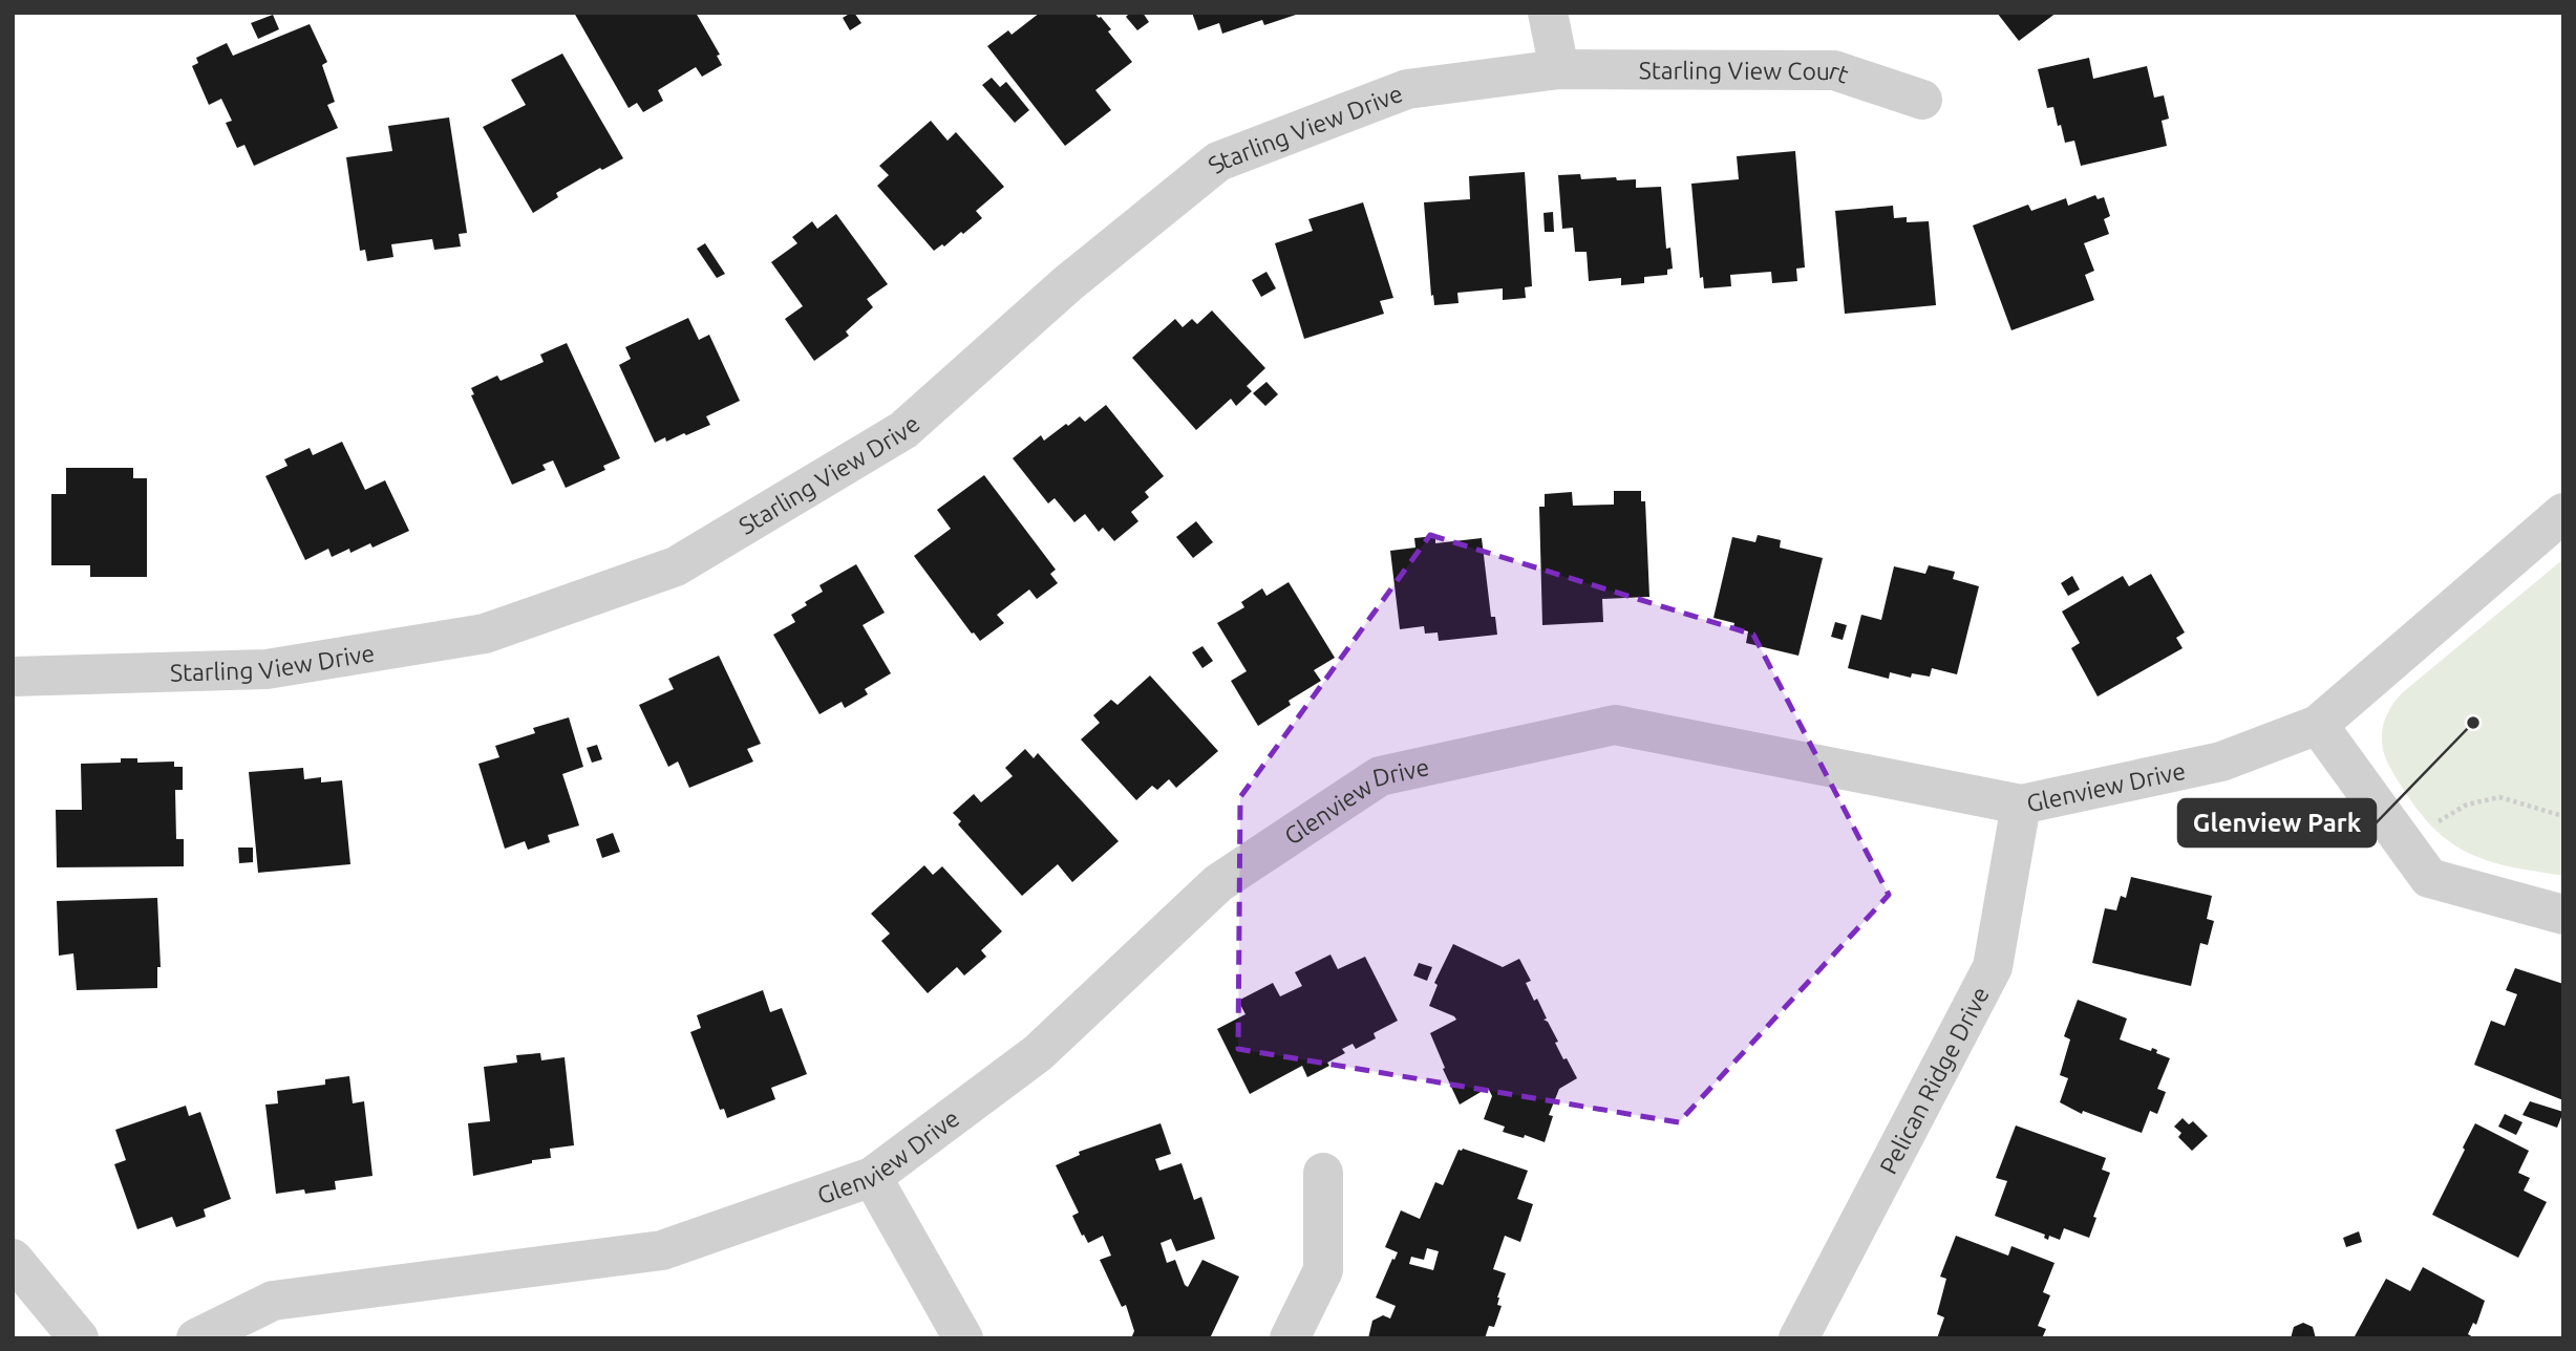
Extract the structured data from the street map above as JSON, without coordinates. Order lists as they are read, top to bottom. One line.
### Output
{"streets":{"street":["Starling View Court","Starling View Drive","Glenview Drive","Pelican Ridge Drive"]},"crossings":[["Starling View Court","Starling View Drive"],["Glenview Drive","Pelican Ridge Drive"]],"places":["Glenview Park"]}
